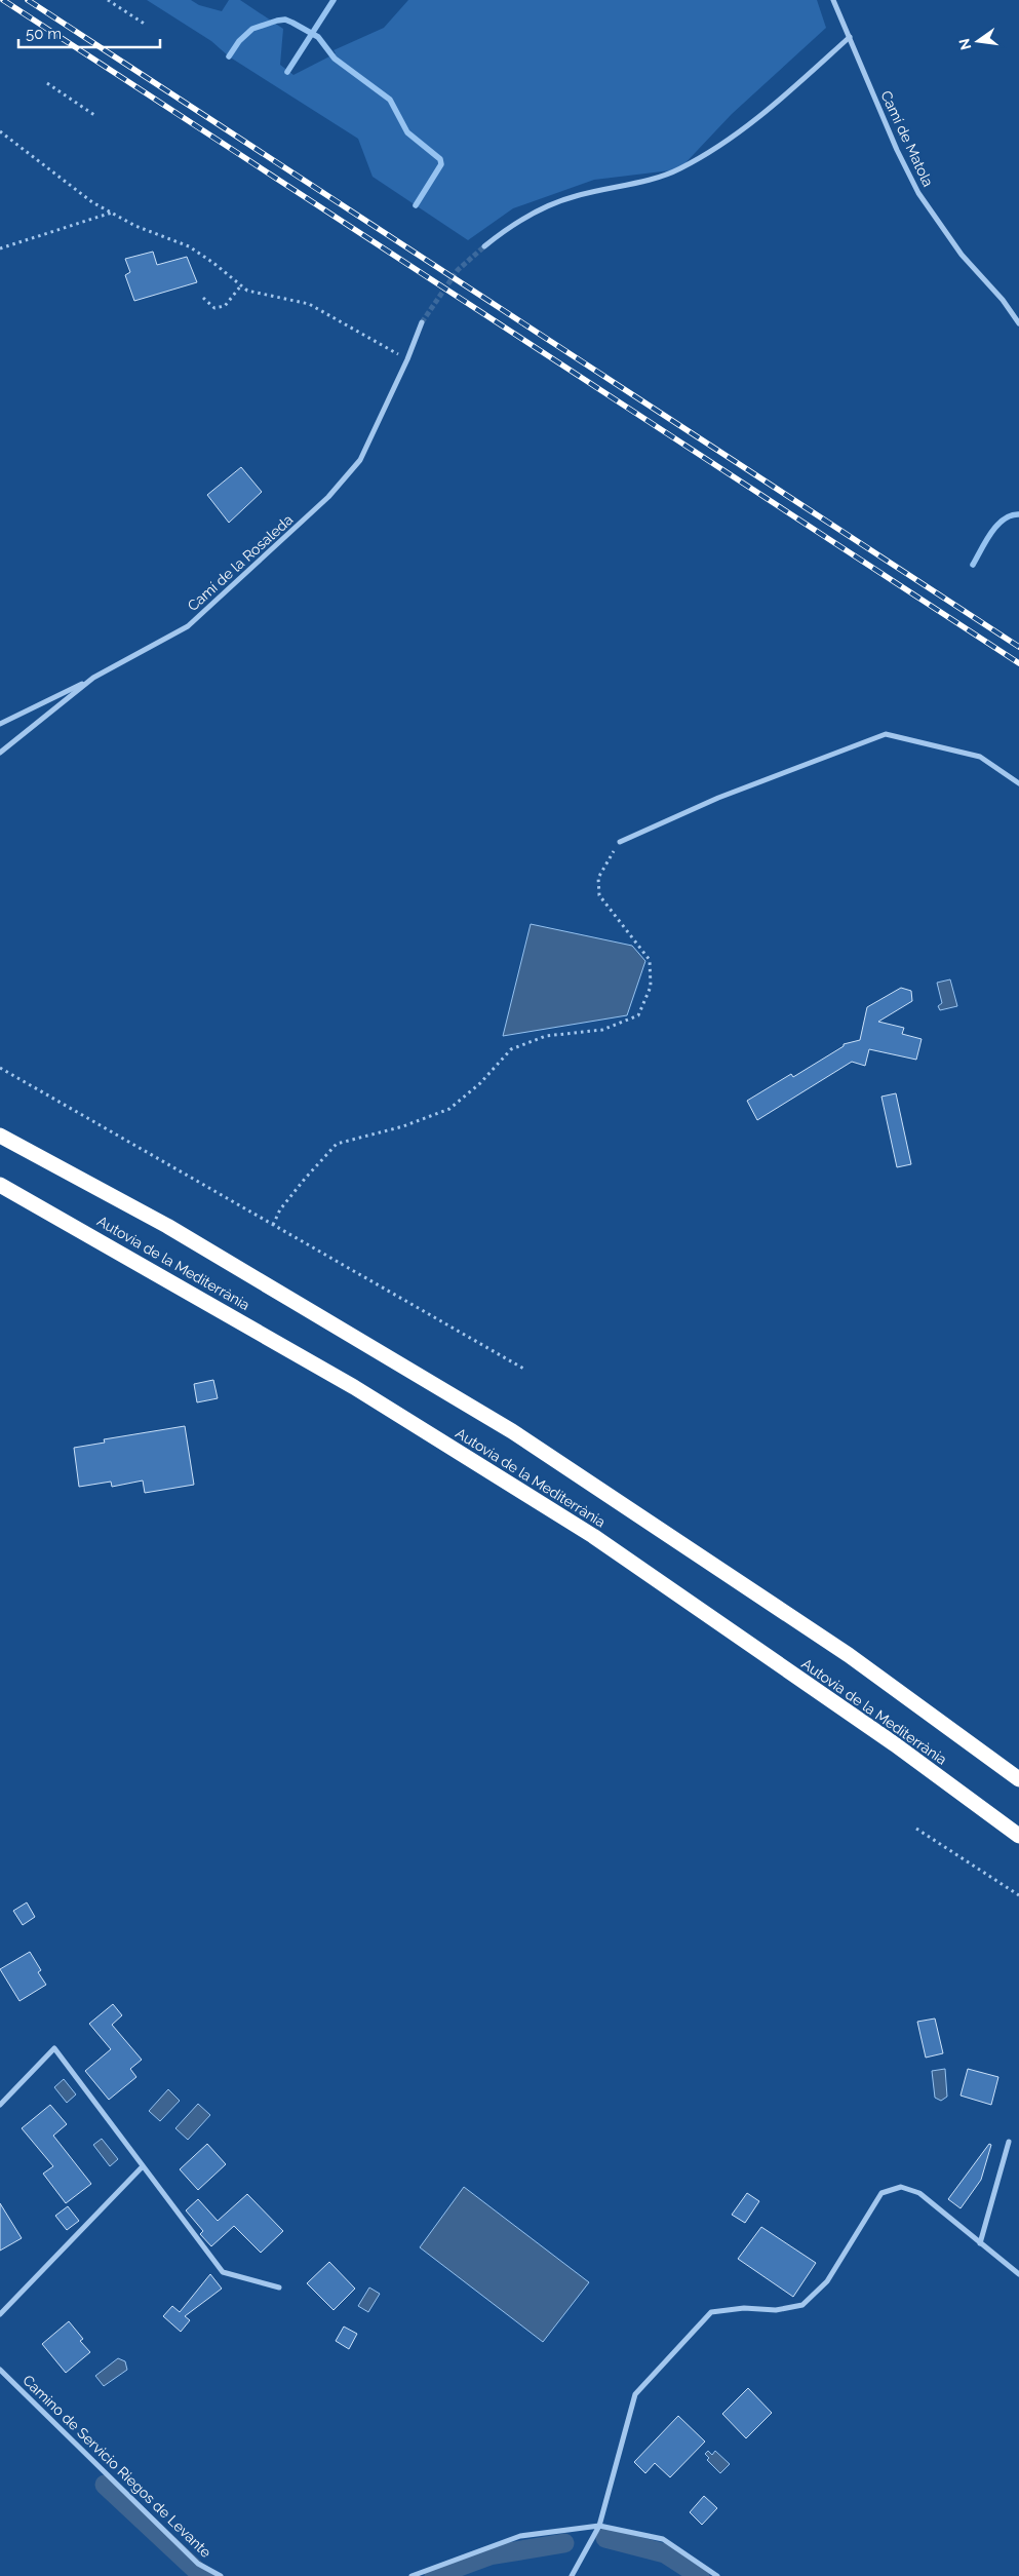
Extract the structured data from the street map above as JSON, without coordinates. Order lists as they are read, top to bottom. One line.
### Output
{"streets":{"highway":["Autovia de la Mediterrània"],"street":["Camí de Matola","Camí de la Rosaleda","Camino de Servicio Riegos de Levante"]},"scale_bar":"50 m","north":"left"}
